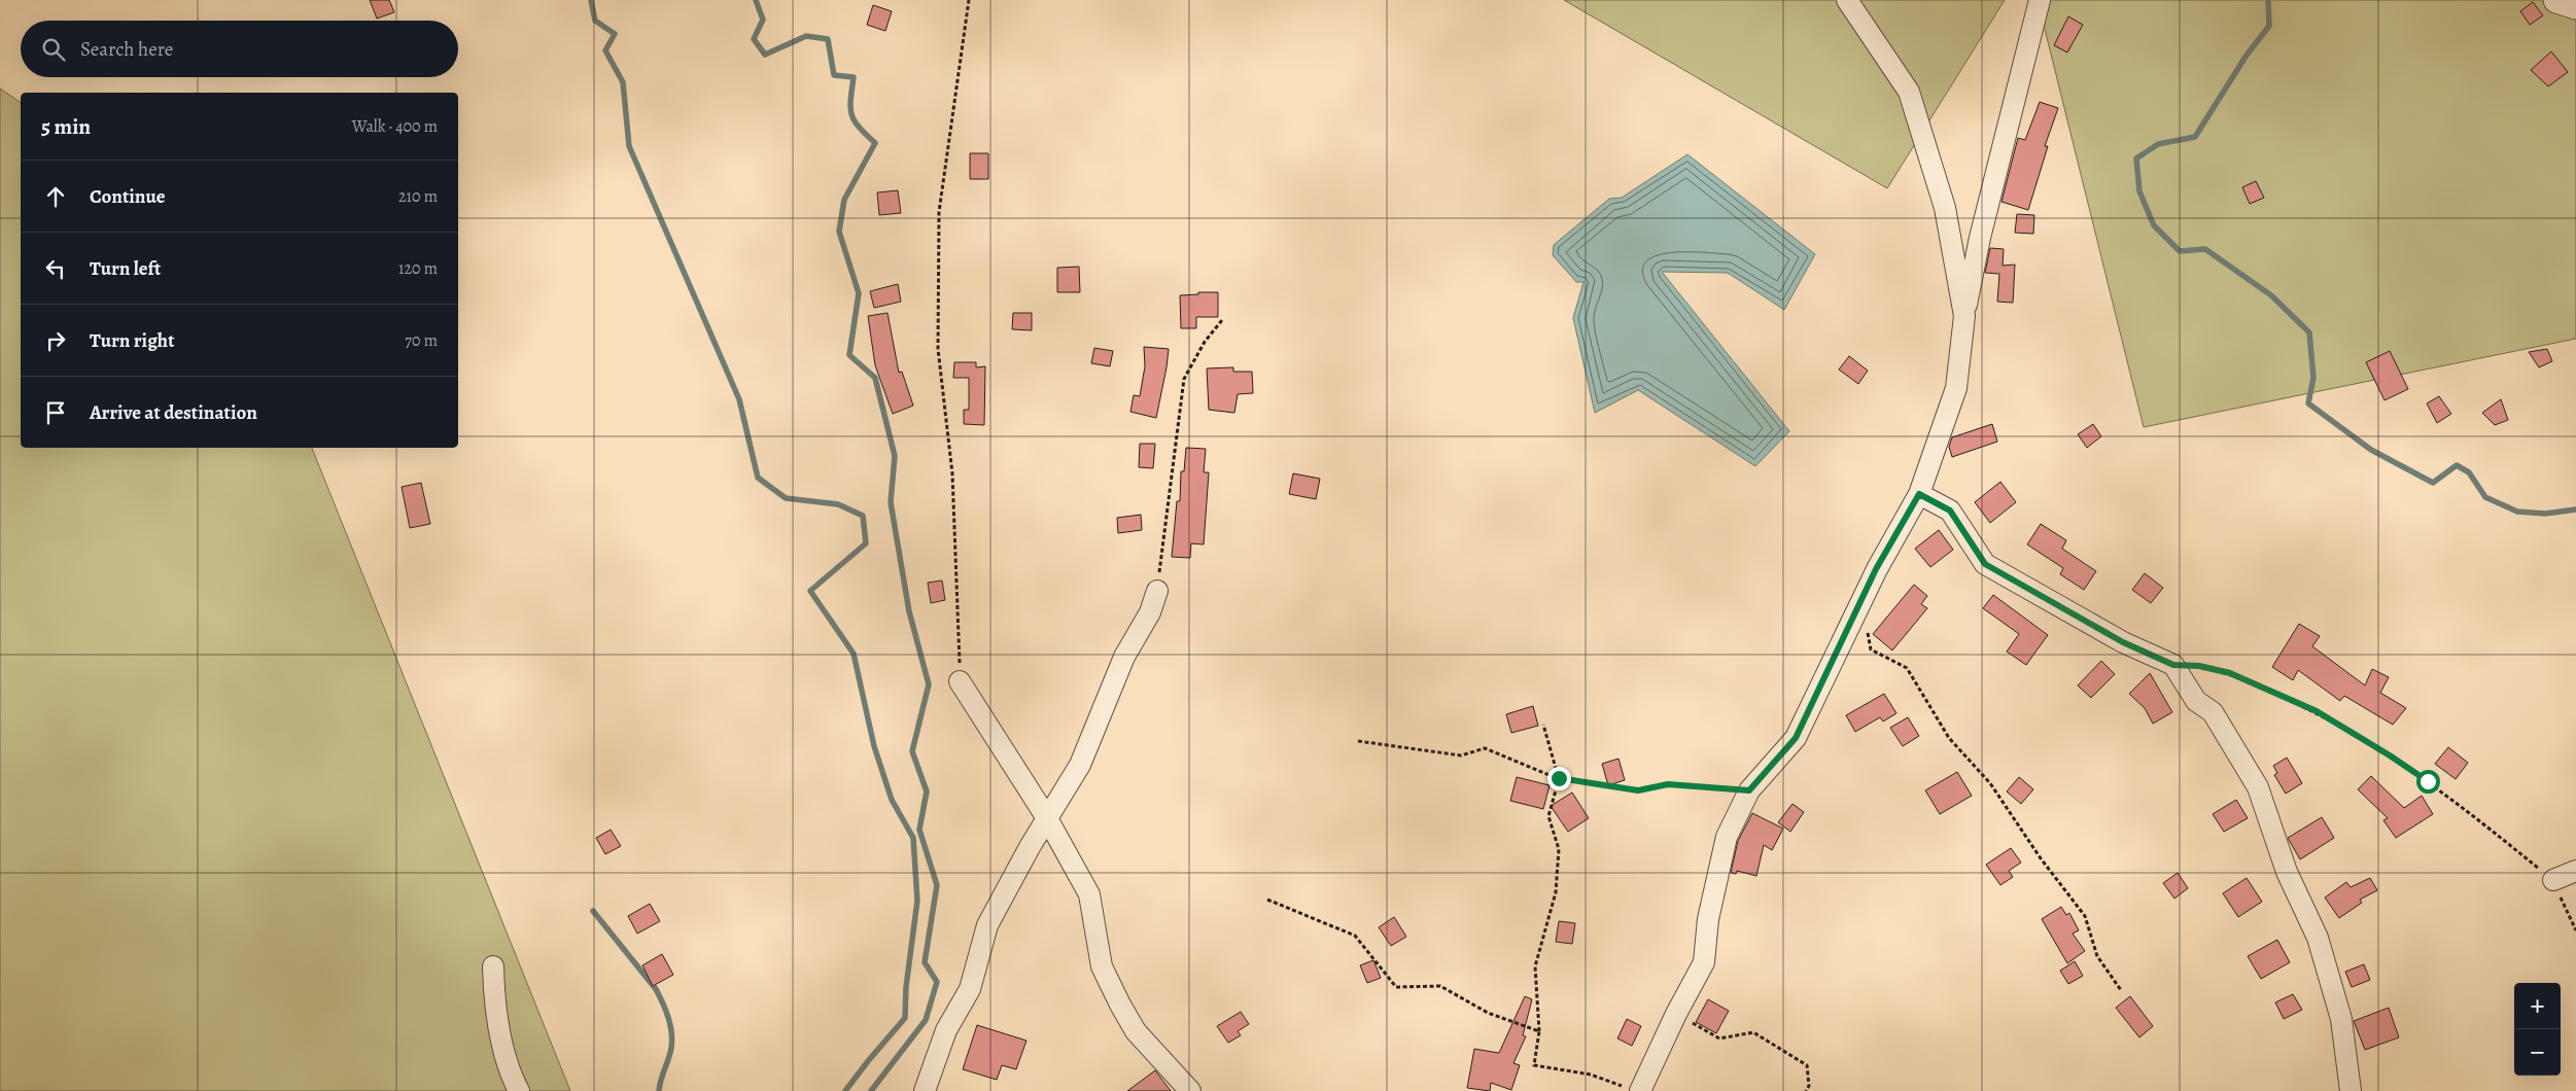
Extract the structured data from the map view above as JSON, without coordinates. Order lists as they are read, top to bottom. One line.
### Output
{"page":{"search":"Search here","heading":["5 min","Walk · 400 m"],"list":[["Continue","210 m"],["Turn left","120 m"],["Turn right","70 m"],"Arrive at destination"],"map_buttons":["+","−"]}}
